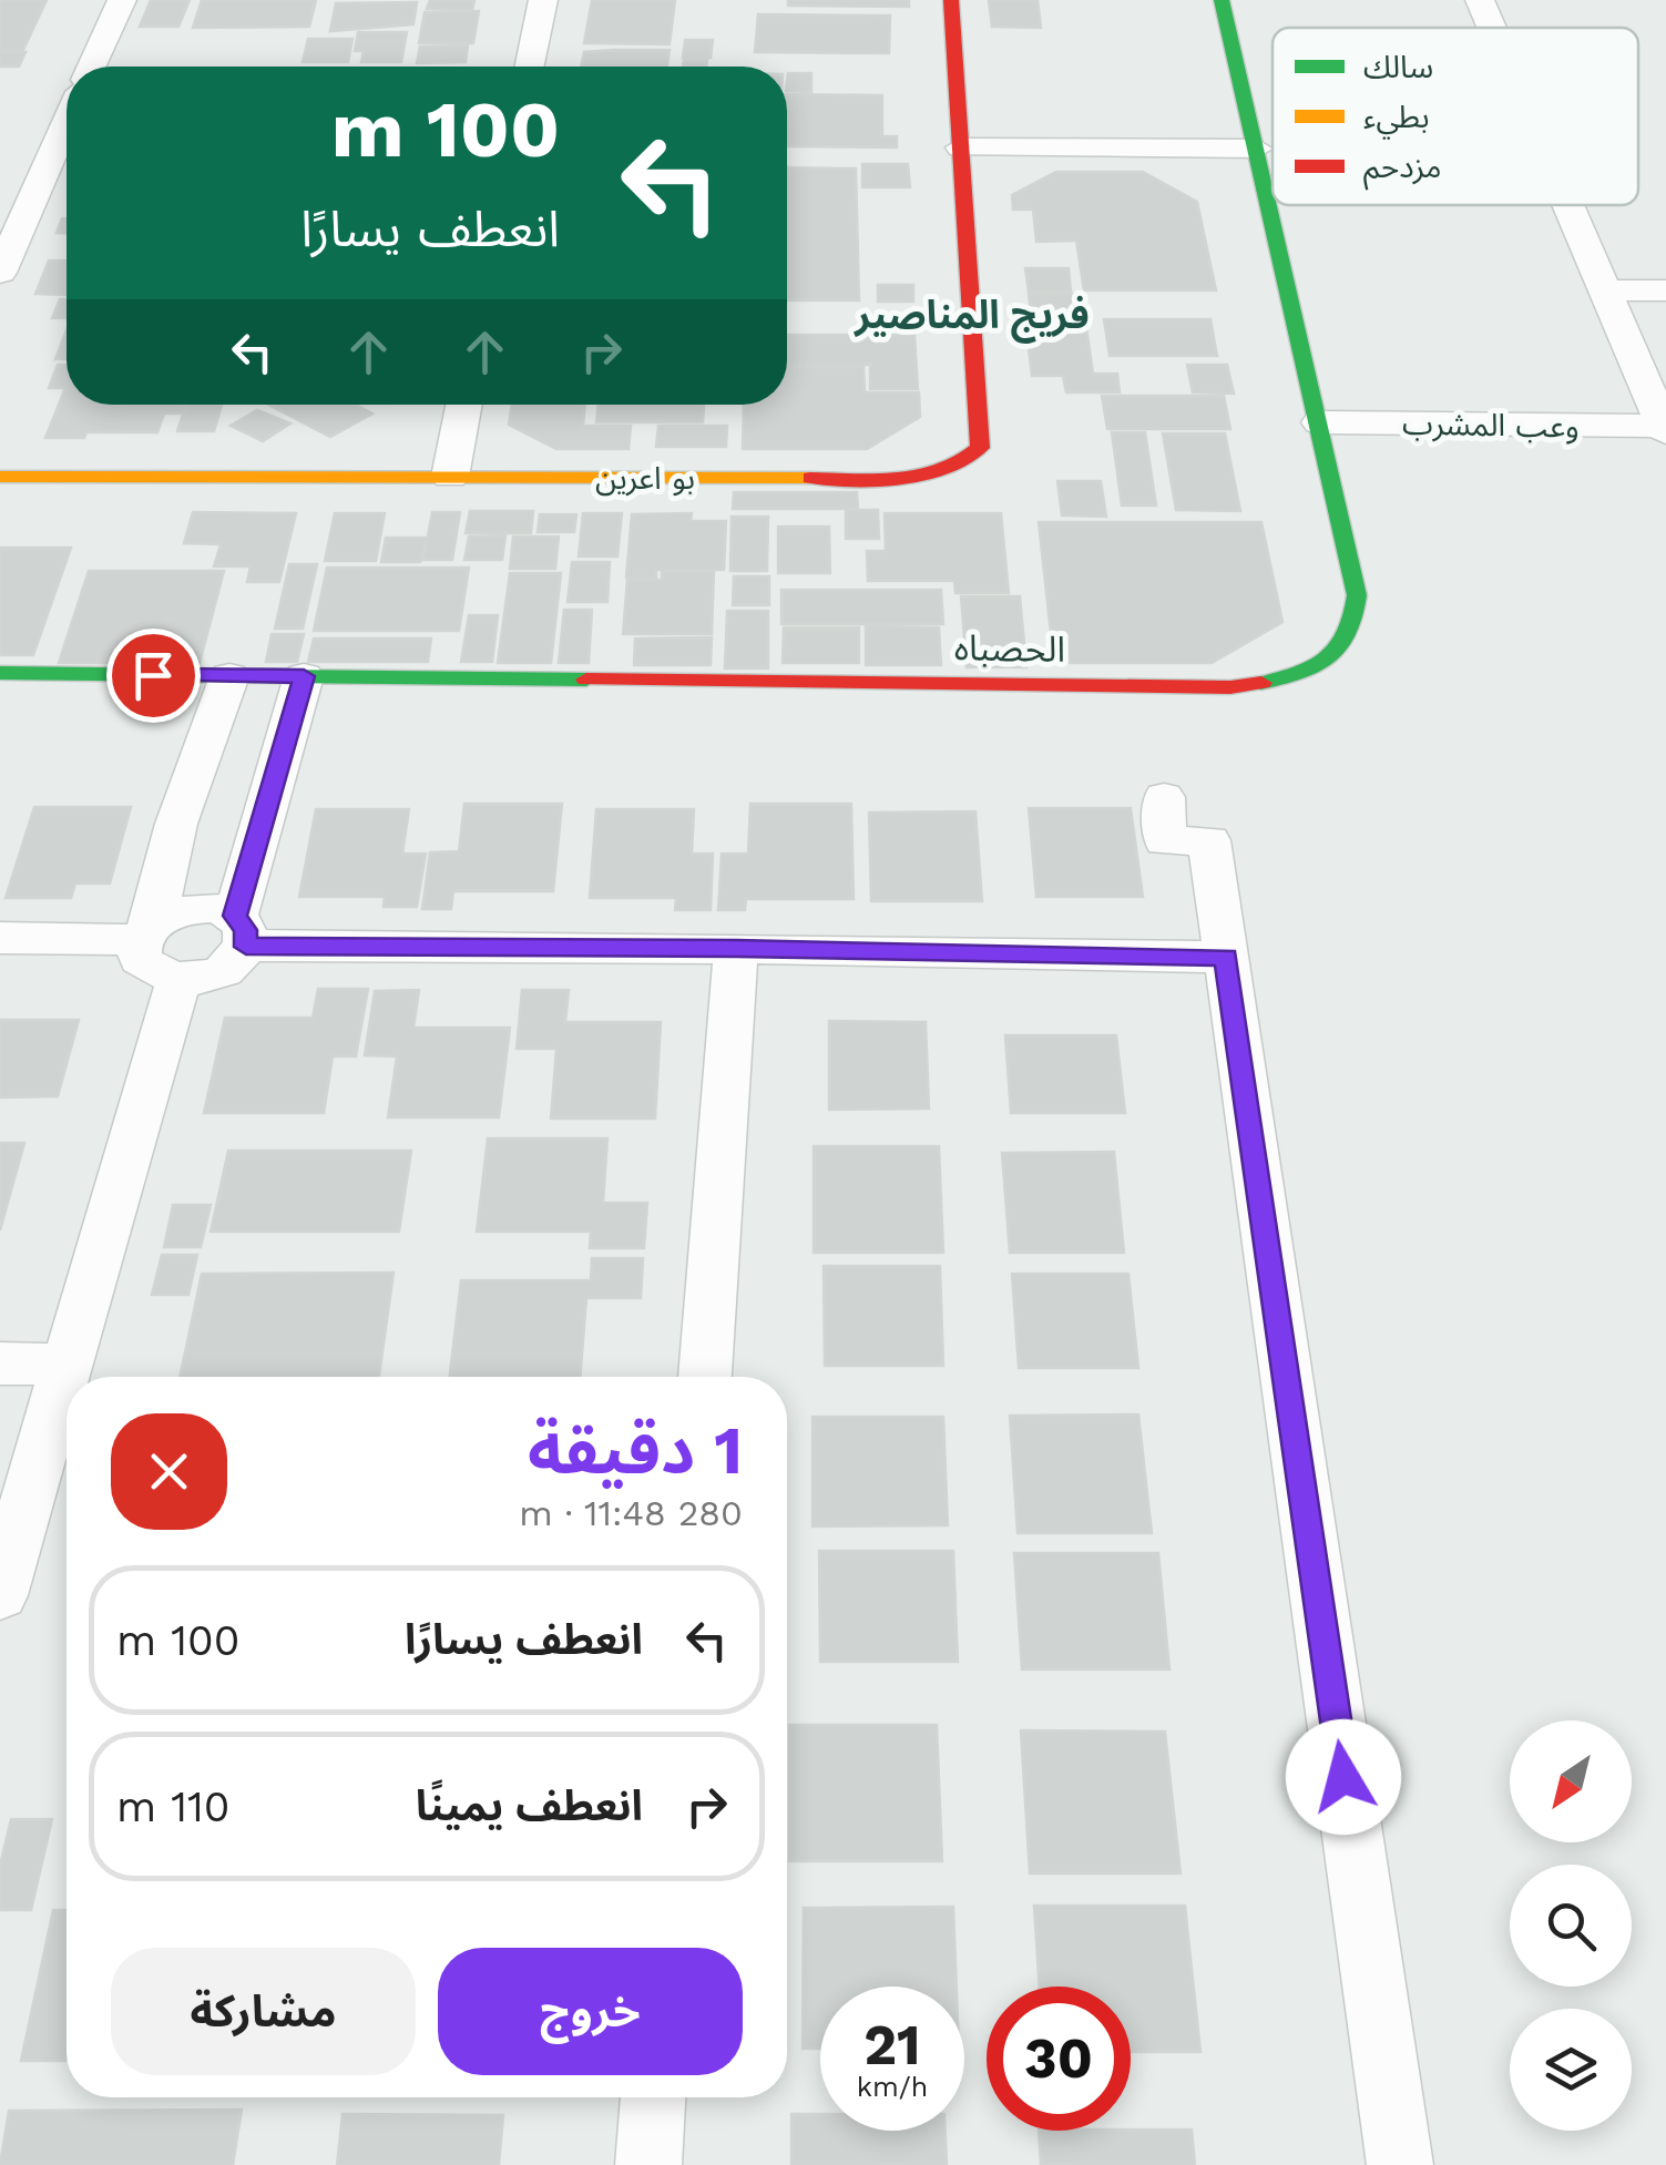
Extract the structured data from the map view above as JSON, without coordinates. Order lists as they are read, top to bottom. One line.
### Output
{"streets":{"street":["وعب المشرب","بو اعرين","الحصباه"]},"crossings":[["وعب المشرب","الحصباه"]],"districts":["فريج المناصير"],"legend":["سالك","بطيء","مزدحم"],"north":"bottom left","page":{"turn":["100 m","انعطف يسارًا"],"heading":["1 دقيقة","280 m · 11:48"],"list":[{"name":"انعطف يسارًا","value":"100 m"},{"name":"انعطف يمينًا","value":"110 m"}],"buttons":["خروج","مشاركة"],"speed":"21 km/h","limit":"30"}}
